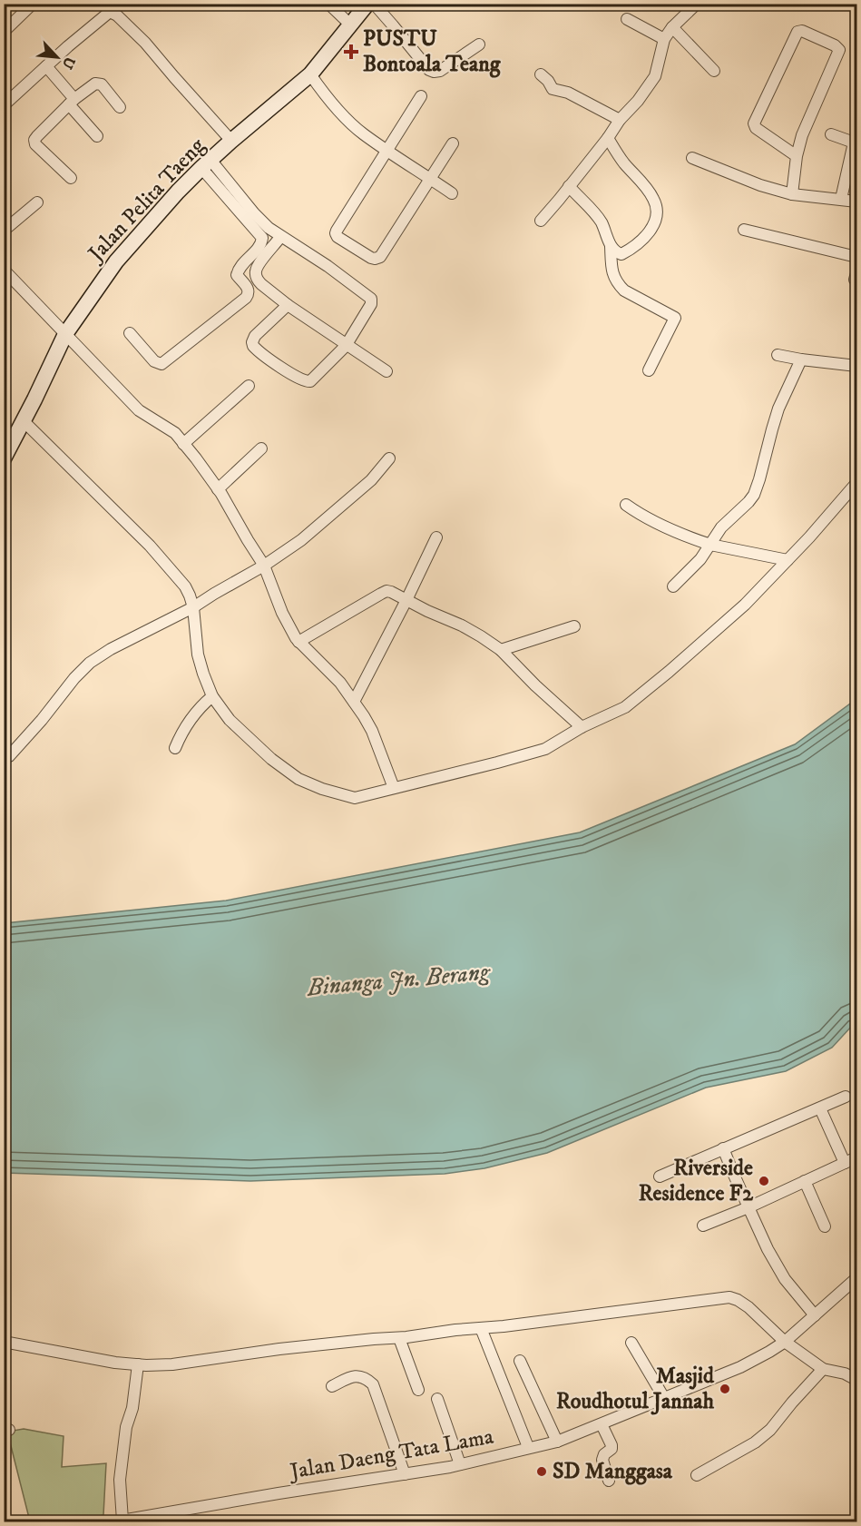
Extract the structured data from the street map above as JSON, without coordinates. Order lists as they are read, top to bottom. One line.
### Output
{"streets":{"street":["Jalan Pelita Taeng","Jalan Daeng Tata Lama"]},"water":["Binanga Jn. Berang"],"places":{"health":["PUSTU Bontoala Teang"],"other":["Riverside Residence F2","Masjid Roudhotul Jannah","SD Manggasa"]},"north":"bottom right"}
